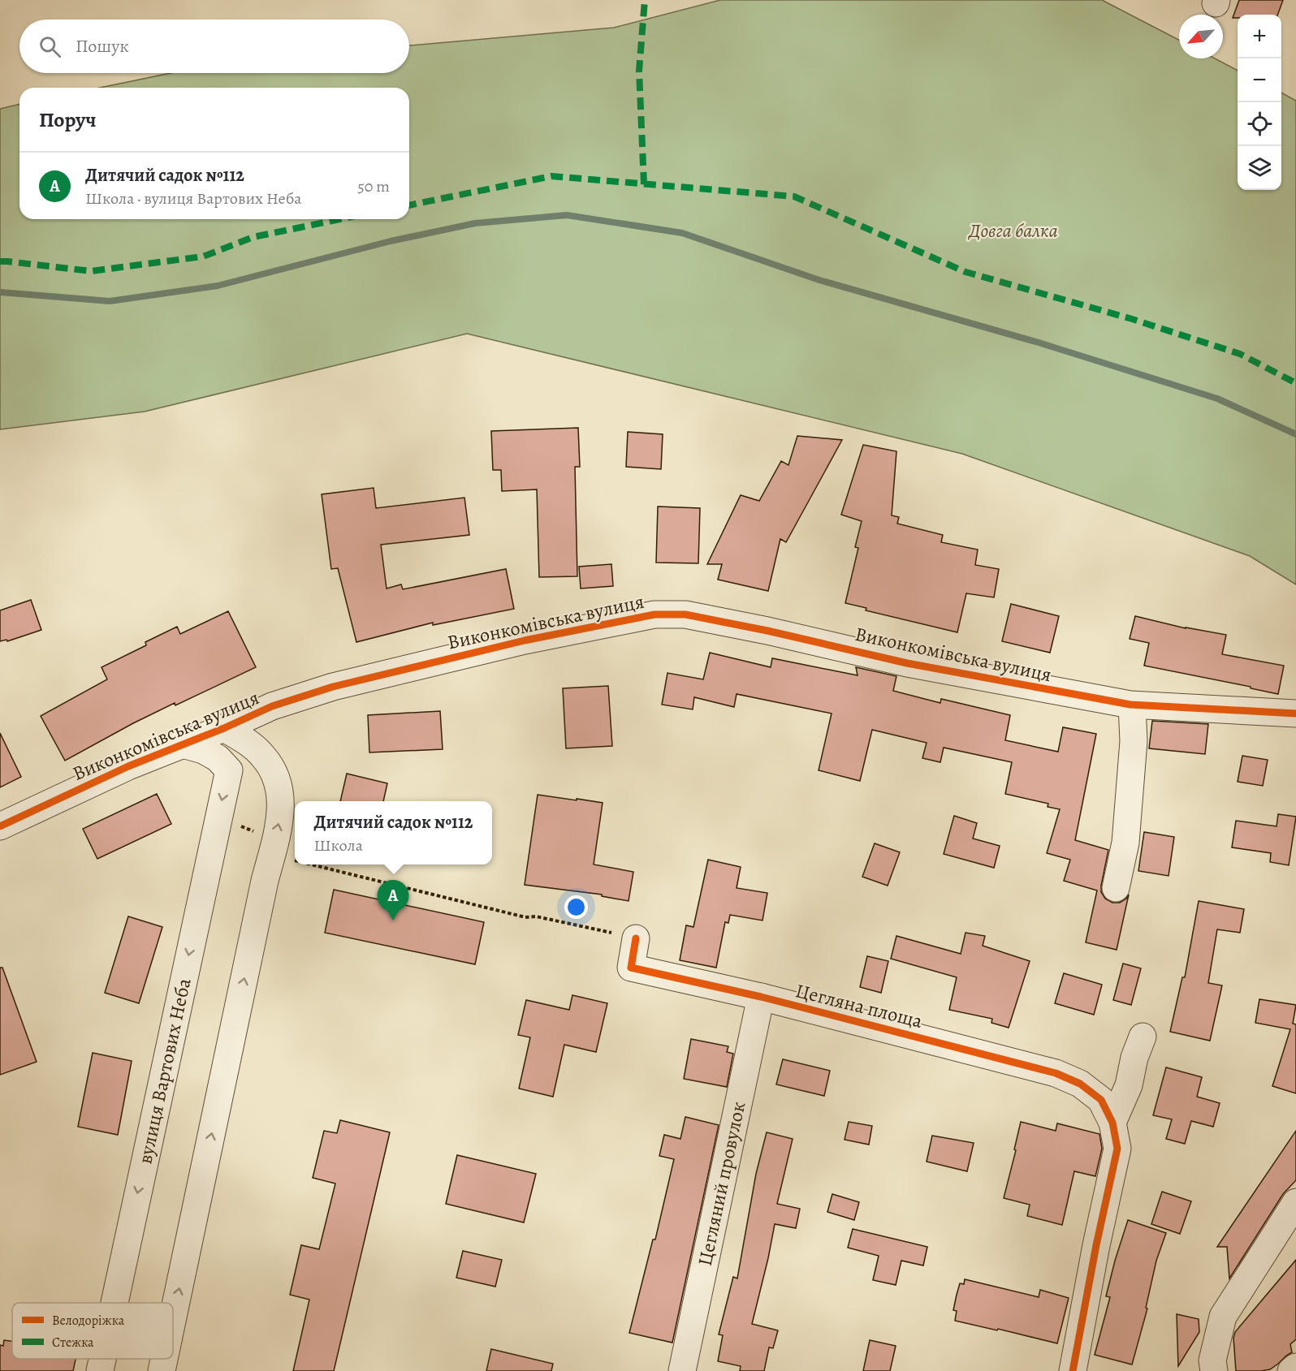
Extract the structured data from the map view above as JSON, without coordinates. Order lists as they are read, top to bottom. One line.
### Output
{"streets":{"street":["Виконкомівська вулиця","Цегляна площа","вулиця Вартових Неба","Цегляний провулок"]},"crossings":[["Цегляна площа","Цегляний провулок"]],"parks":["Довга балка"],"legend":["Велодоріжка","Стежка"],"north":"bottom left","page":{"map_buttons":["+","−"],"search":"Пошук","heading":"Поруч","list":[{"mark":"A","name":"Дитячий садок №112","note":"Школа · вулиця Вартових Неба","value":"50 m"}],"popup":["Дитячий садок №112","Школа"],"pins":"A"}}
